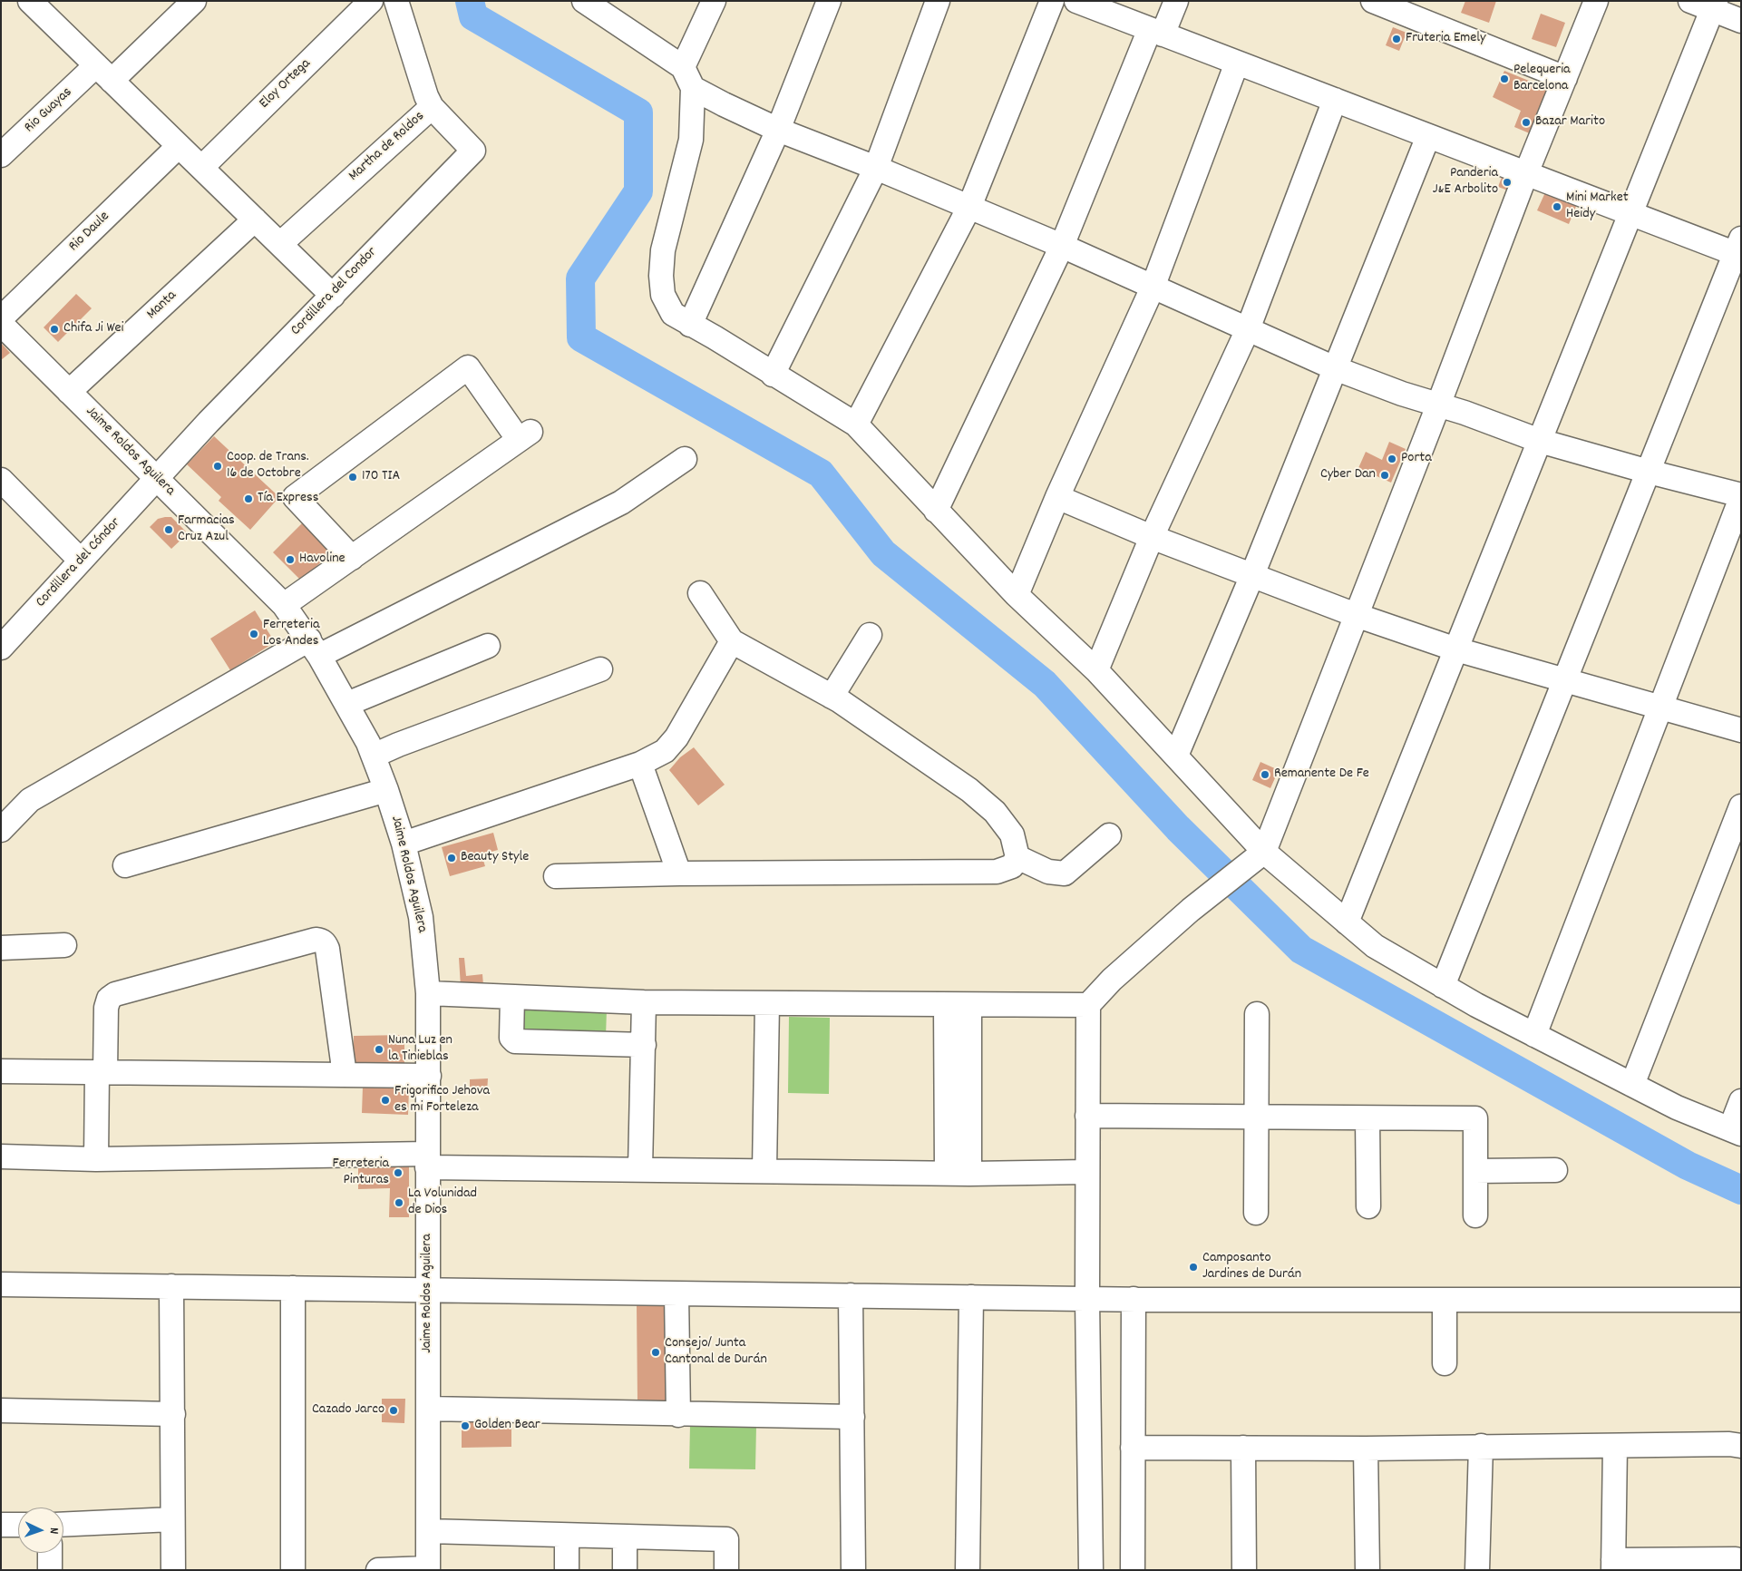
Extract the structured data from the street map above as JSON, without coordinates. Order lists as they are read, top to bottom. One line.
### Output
{"streets":{"street":["Eloy Ortega","Rio Guayas","Martha de Roldos","Rio Daule","Cordillera del Condor","Manta","Jaime Roldos Aguilera","Cordillera del Cóndor"]},"crossings":[["Martha de Roldos","Cordillera del Condor"],["Cordillera del Condor","Jaime Roldos Aguilera"],["Cordillera del Condor","Cordillera del Cóndor"],["Manta","Jaime Roldos Aguilera"],["Jaime Roldos Aguilera","Cordillera del Cóndor"]],"places":["Fruteria Emely","Pelequeria Barcelona","Bazar Marito","Panderia J&E Arbolito","Mini Market Heidy","Chifa Ji Wei","Porta","Coop. de Trans. 16 de Octobre","Cyber Dan","170 TIA","Tía Express","Farmacias Cruz Azul","Havoline","Ferreteria Los Andes","Remanente De Fe","Beauty Style","Nuna Luz en la Tinieblas","Frigorifico Jehova es mi Forteleza","Ferreteria Pinturas","La Volunidad de Dios","Camposanto Jardines de Durán","Consejo/ Junta Cantonal de Durán","Cazado Jarco","Golden Bear"],"north":"right"}
